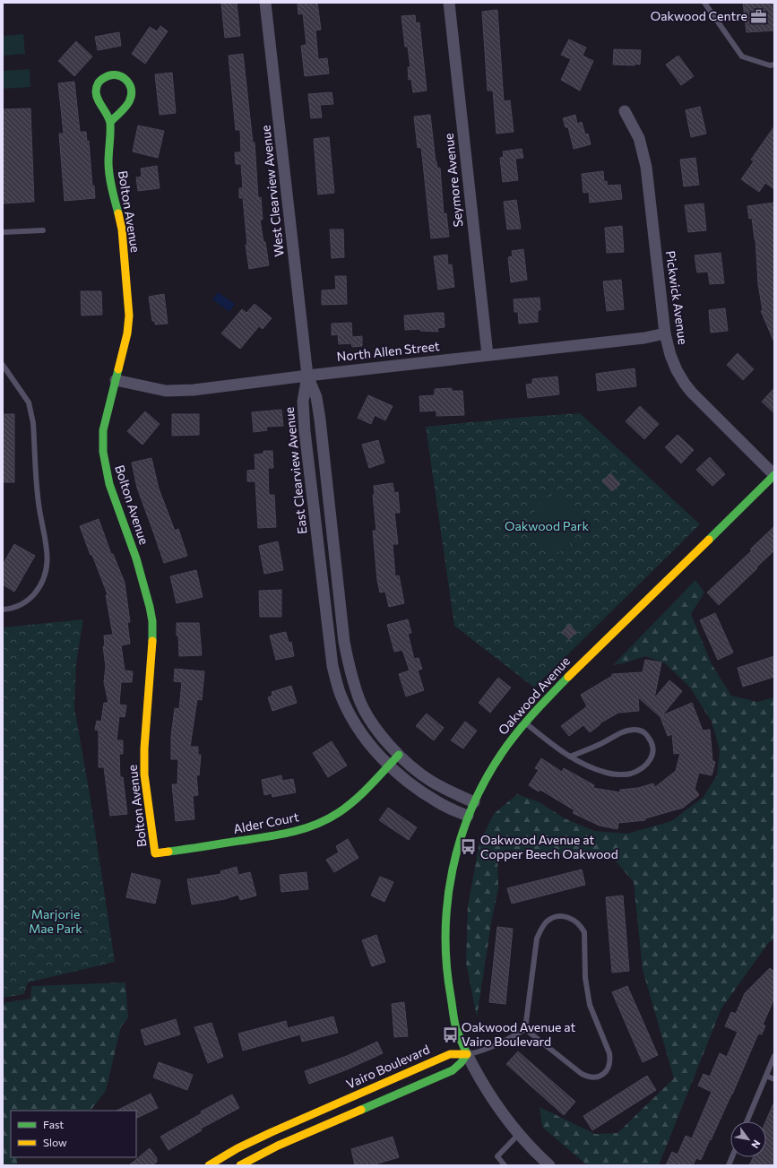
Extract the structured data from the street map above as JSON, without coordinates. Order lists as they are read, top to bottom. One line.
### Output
{"streets":{"street":["Seymore Avenue","West Clearview Avenue","Bolton Avenue","Pickwick Avenue","North Allen Street","East Clearview Avenue","Oakwood Avenue","Alder Court","Vairo Boulevard"]},"crossings":[["Seymore Avenue","North Allen Street"],["West Clearview Avenue","North Allen Street"],["West Clearview Avenue","East Clearview Avenue"],["Bolton Avenue","North Allen Street"],["Bolton Avenue","Alder Court"],["Pickwick Avenue","North Allen Street"],["Pickwick Avenue","Oakwood Avenue"],["North Allen Street","East Clearview Avenue"],["East Clearview Avenue","Oakwood Avenue"],["East Clearview Avenue","Alder Court"],["Oakwood Avenue","Vairo Boulevard"]],"parks":["Oakwood Park","Marjorie Mae Park"],"places":{"office":["Oakwood Centre"],"bus stop":["Oakwood Avenue at Copper Beech Oakwood","Oakwood Avenue at Vairo Boulevard"]},"legend":["Fast","Slow"],"north":"bottom right"}
